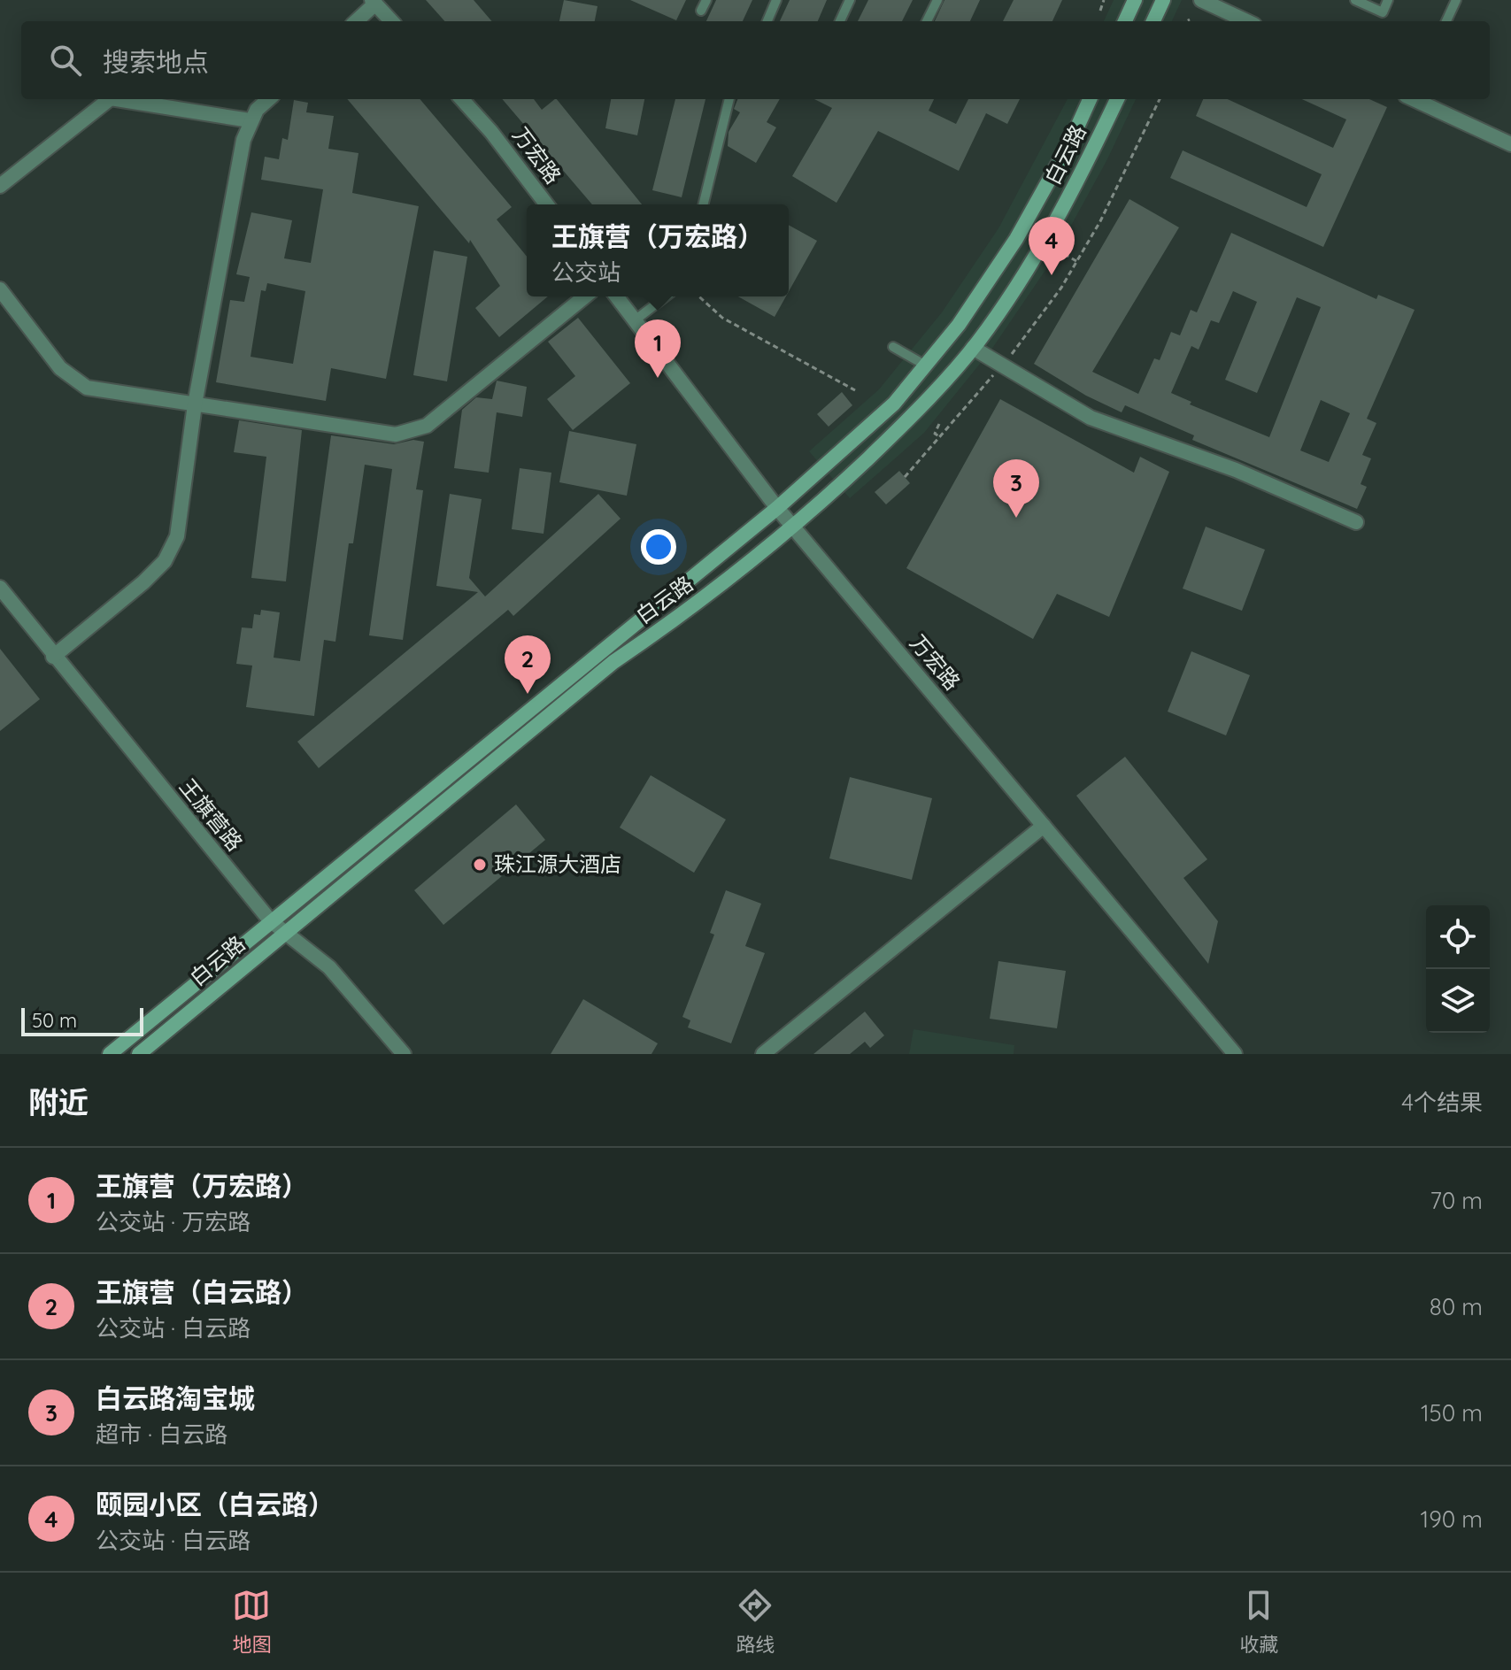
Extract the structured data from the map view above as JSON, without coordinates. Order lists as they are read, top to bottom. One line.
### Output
{"streets":{"main road":["白云路"],"street":["万宏路","王旗营路"]},"crossings":[["白云路","万宏路"],["白云路","王旗营路"]],"places":["珠江源大酒店"],"scale_bar":"50 m","page":{"search":"搜索地点","popup":["王旗营（万宏路）","公交站"],"pins":["4","1","3","2"],"scale":"50 m","heading":["附近","4个结果"],"list":[{"mark":"1","name":"王旗营（万宏路）","note":"公交站 · 万宏路","value":"70 m"},{"mark":"2","name":"王旗营（白云路）","note":"公交站 · 白云路","value":"80 m"},{"mark":"3","name":"白云路淘宝城","note":"超市 · 白云路","value":"150 m"},{"mark":"4","name":"颐园小区（白云路）","note":"公交站 · 白云路","value":"190 m"}],"nav":["地图","路线","收藏"]}}
